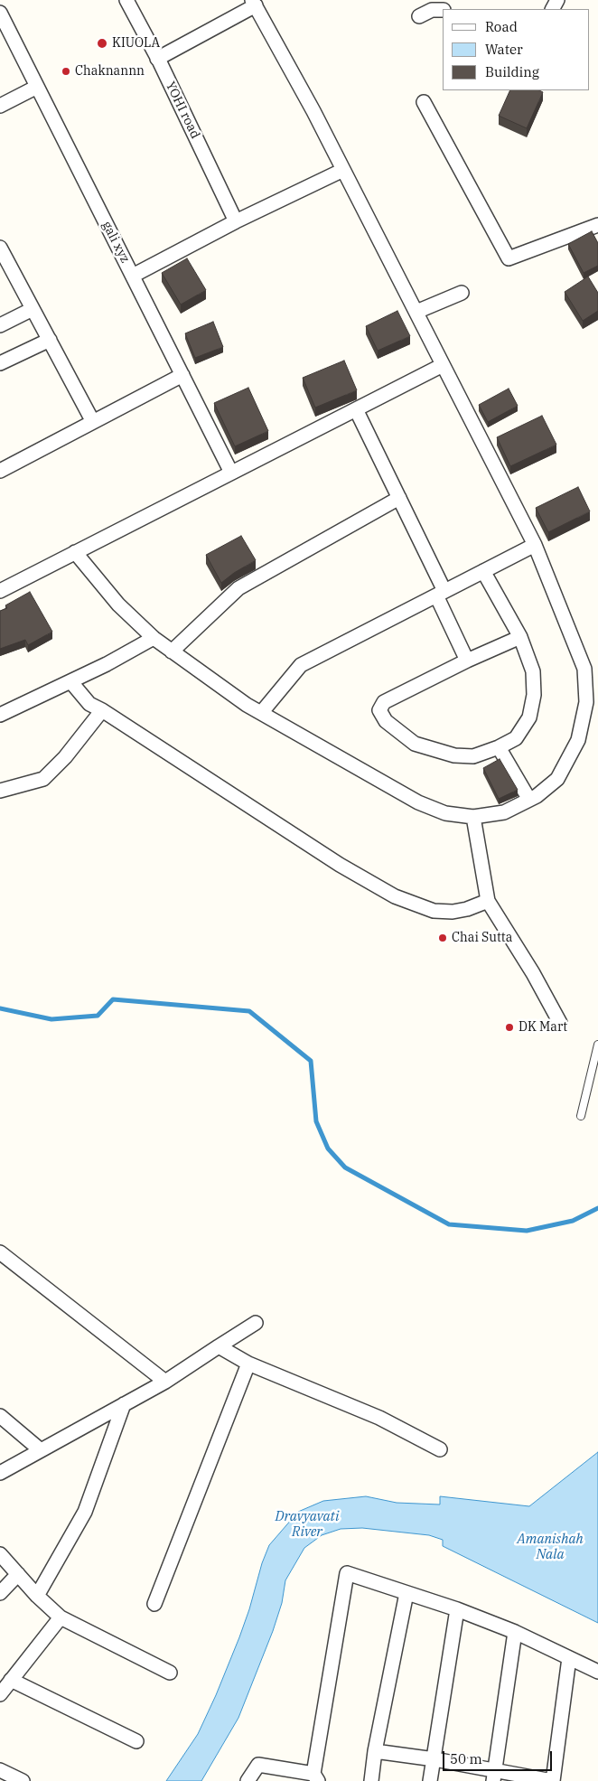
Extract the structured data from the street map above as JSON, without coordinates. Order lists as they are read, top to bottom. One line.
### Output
{"streets":{"street":["YOHI road","gali xyz"]},"water":["Dravyavati River","Amanishah Nala"],"places":["KIUOLA","Chaknannn","Chai Sutta","DK Mart"],"legend":["Road","Water","Building"],"scale_bar":"50 m"}
